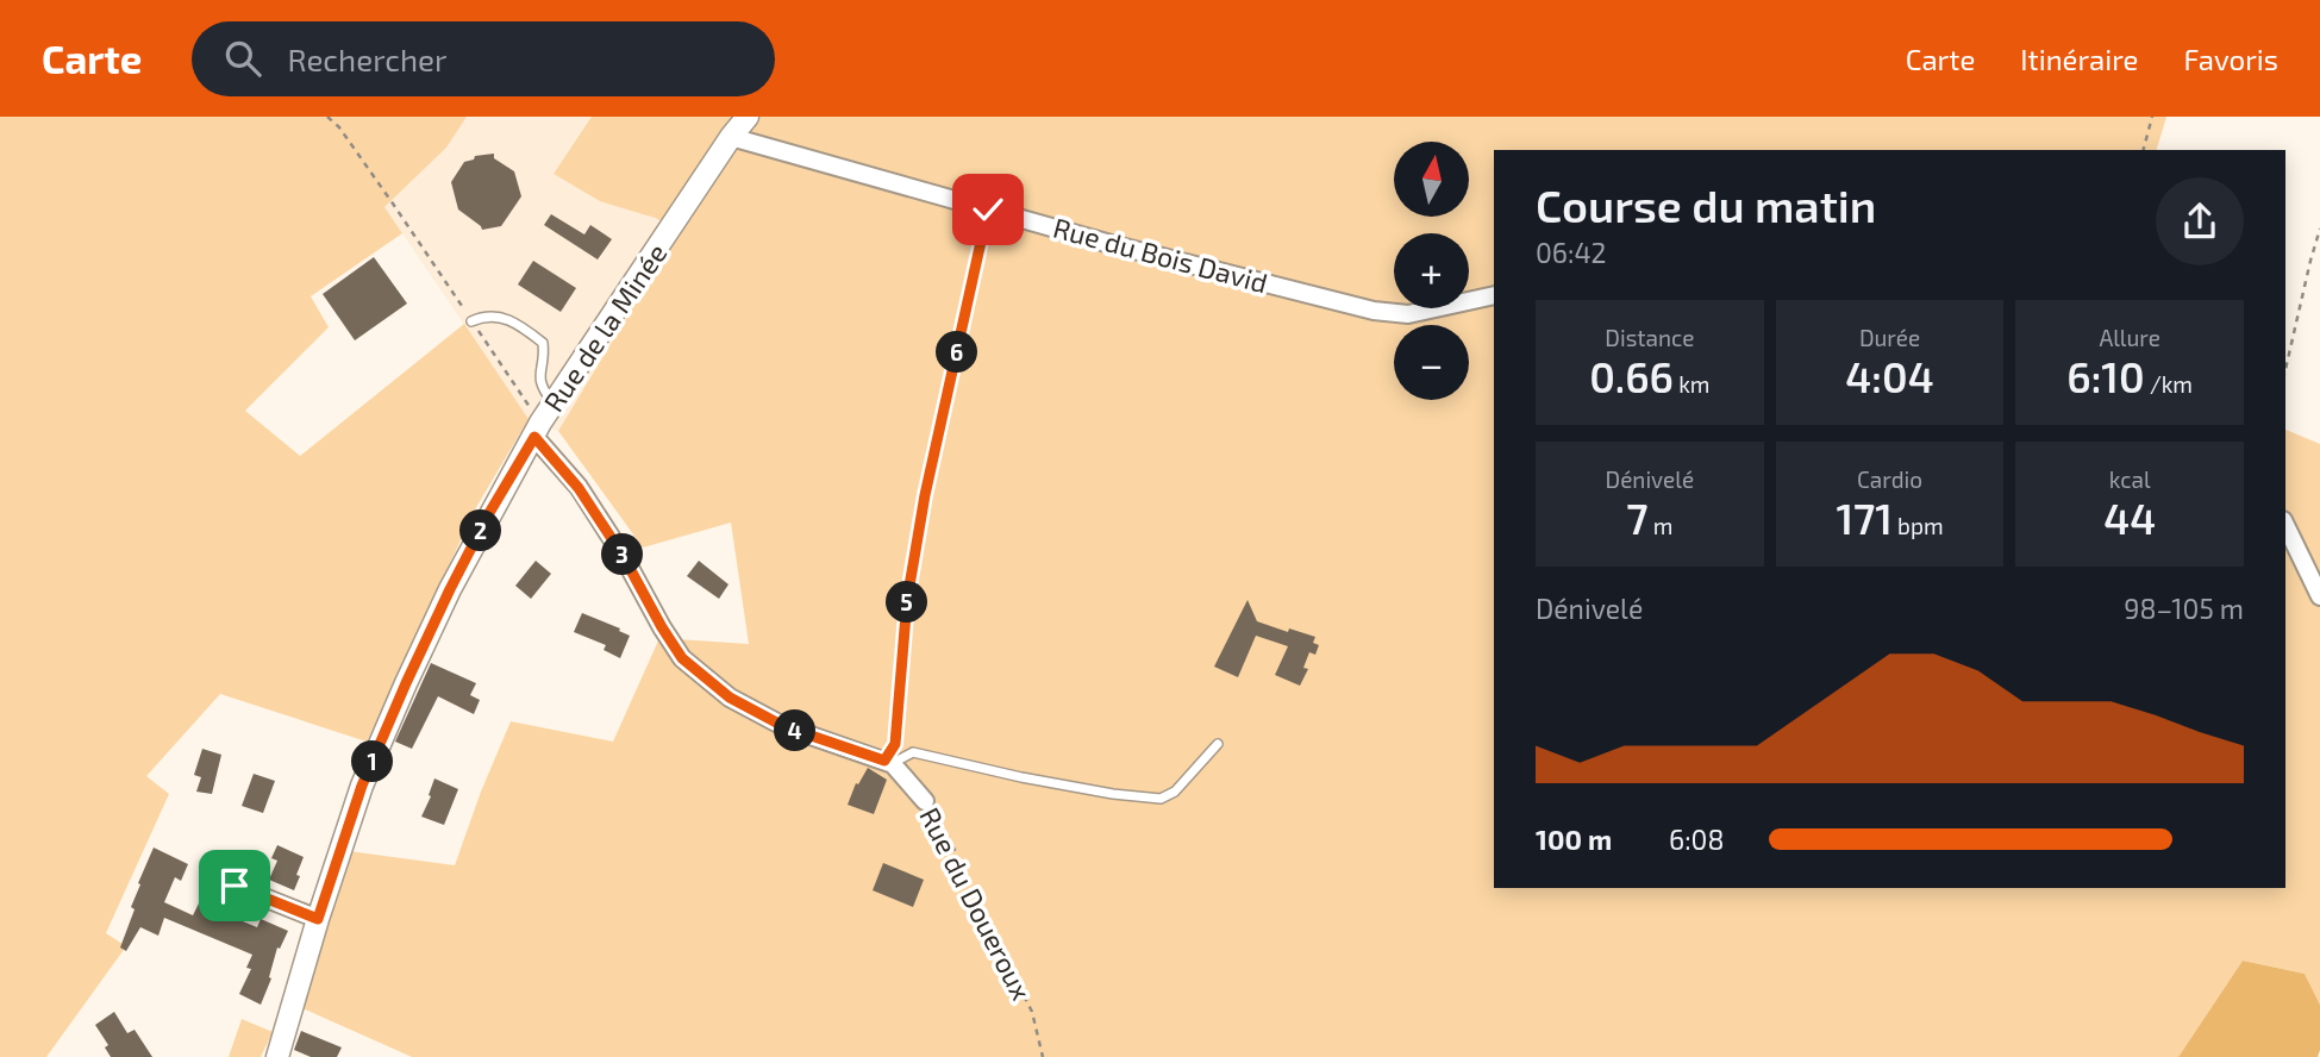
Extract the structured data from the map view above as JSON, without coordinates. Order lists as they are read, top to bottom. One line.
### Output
{"streets":{"street":["Rue du Bois David","Rue de la Minée","Rue du Doueroux"]},"crossings":[["Rue du Bois David","Rue de la Minée"]],"north":"top","page":{"header":"Carte","search":"Rechercher","nav":["Carte","Itinéraire","Favoris"],"map_buttons":["+","−"],"heading":["Course du matin","06:42"],"stats":[["Distance","0.66 km"],["Durée","4:04"],["Allure","6:10 /km"],["Dénivelé","7 m"],["Cardio","171 bpm"],["kcal","44"]],"pins":["6","2","3","5","4","1"],"chart":["Dénivelé","98–105 m"],"list":[{"name":"100 m","note":"6:08"}]}}
